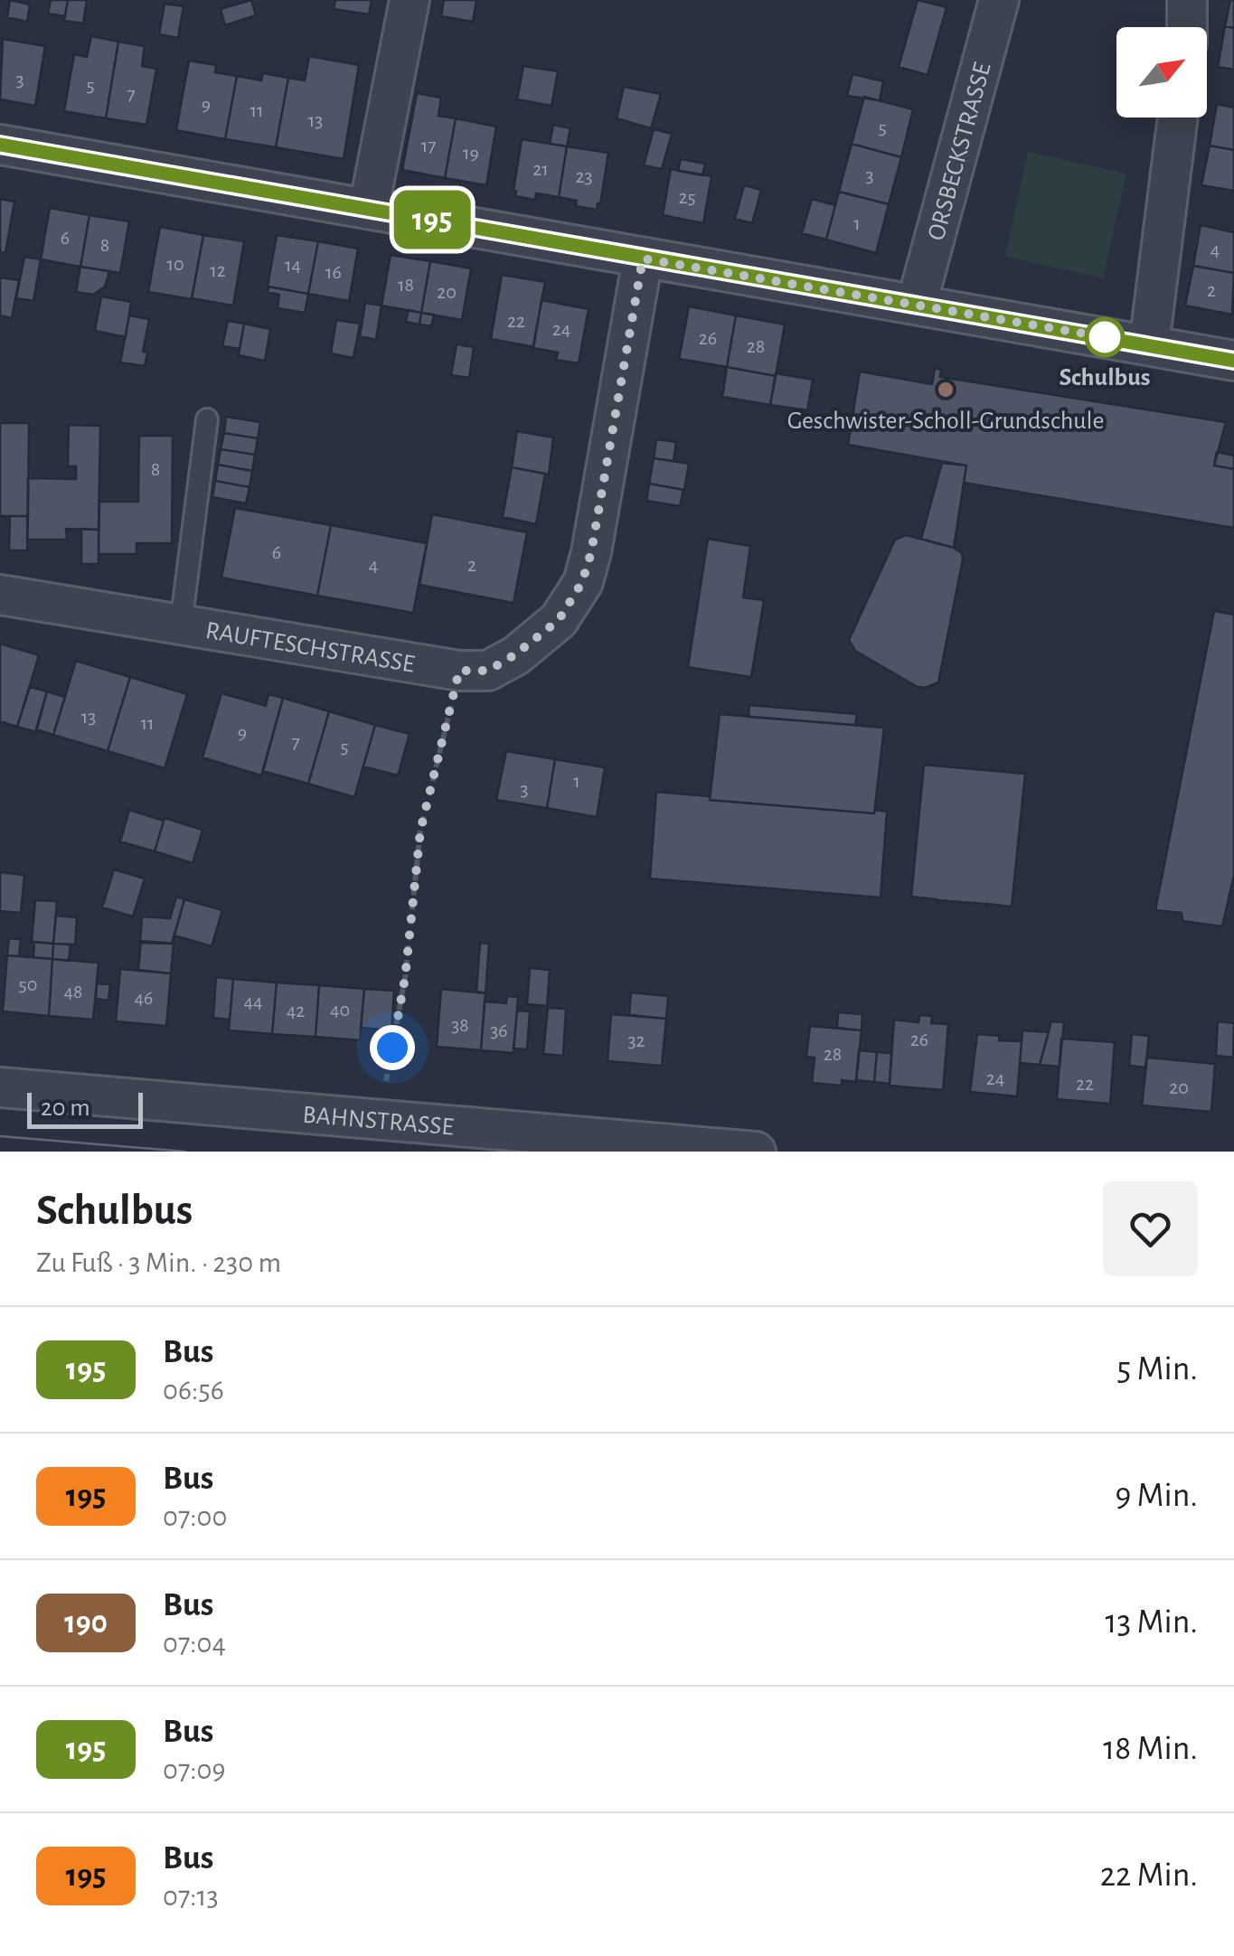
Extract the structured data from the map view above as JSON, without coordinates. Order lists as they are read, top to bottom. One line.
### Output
{"streets":{"street":["ORSBECKSTRASSE","RAUFTESCHSTRASSE","BAHNSTRASSE"]},"places":["Schulbus","Geschwister-Scholl-Grundschule"],"lines":["bus line 195"],"house_numbers":["3","5","7","9","11","13","5","17","19","21","3","23","25","1","6","8","4","10","14","12","16","18","2","20","22","24","26","28","8","6","4","2","13","11","9","7","5","1","3","50","48","46","44","40","42","38","36","26","32","28","24","22","20"],"scale_bar":"20 m","north":"top right","page":{"on_map":"195","scale":"20 m","heading":["Schulbus","Zu Fuß · 3 Min. · 230 m"],"list":[{"mark":"195","name":"Bus","note":"06:56","value":"5 Min."},{"mark":"195","name":"Bus","note":"07:00","value":"9 Min."},{"mark":"190","name":"Bus","note":"07:04","value":"13 Min."},{"mark":"195","name":"Bus","note":"07:09","value":"18 Min."},{"mark":"195","name":"Bus","note":"07:13","value":"22 Min."}]}}
